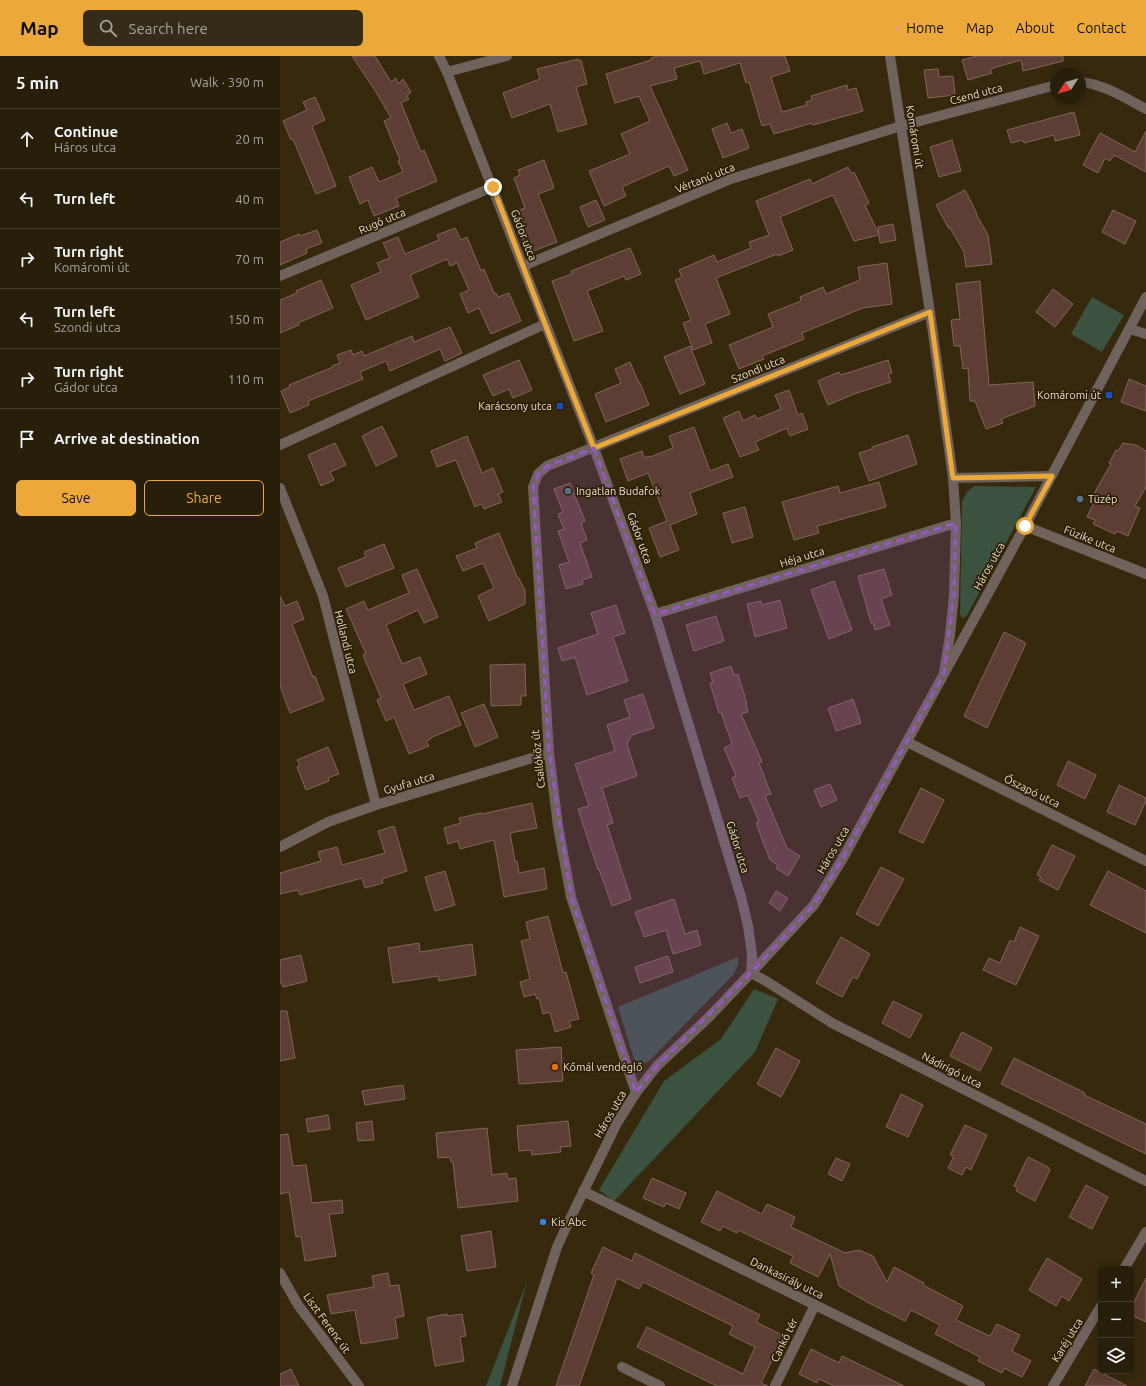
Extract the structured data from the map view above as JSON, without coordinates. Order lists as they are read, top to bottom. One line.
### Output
{"streets":{"street":["Csend utca","Komáromi út","Vértanú utca","Rugó utca","Gádor utca","Szondi utca","Füzike utca","Héja utca","Háros utca","Hollandi utca","Csallóköz út","Gyufa utca","Őszapó utca","Nádirigó utca","Dankasirály utca","Liszt Ferenc út","Cankó tér","Karéj utca"]},"crossings":[["Csend utca","Komáromi út"],["Csend utca","Vértanú utca"],["Komáromi út","Vértanú utca"],["Komáromi út","Szondi utca"],["Komáromi út","Héja utca"],["Komáromi út","Háros utca"],["Vértanú utca","Gádor utca"],["Rugó utca","Gádor utca"],["Gádor utca","Szondi utca"],["Gádor utca","Héja utca"],["Gádor utca","Háros utca"],["Gádor utca","Csallóköz út"],["Gádor utca","Nádirigó utca"],["Szondi utca","Csallóköz út"],["Füzike utca","Háros utca"],["Háros utca","Csallóköz út"],["Háros utca","Őszapó utca"],["Háros utca","Nádirigó utca"],["Háros utca","Dankasirály utca"],["Hollandi utca","Gyufa utca"],["Csallóköz út","Gyufa utca"],["Dankasirály utca","Cankó tér"]],"places":{"transit":["Komáromi út","Karácsony utca"],"other":["Ingatlan Budafok","Tüzép","Kőmál vendéglő","Kis Abc"]},"north":"bottom left","page":{"header":"Map","search":"Search here","nav":["Home","Map","About","Contact"],"heading":["5 min","Walk · 390 m"],"list":[["Continue","Háros utca","20 m"],["Turn left","40 m"],["Turn right","Komáromi út","70 m"],["Turn left","Szondi utca","150 m"],["Turn right","Gádor utca","110 m"],"Arrive at destination"],"buttons":["Save","Share"],"map_buttons":["+","−"]}}
